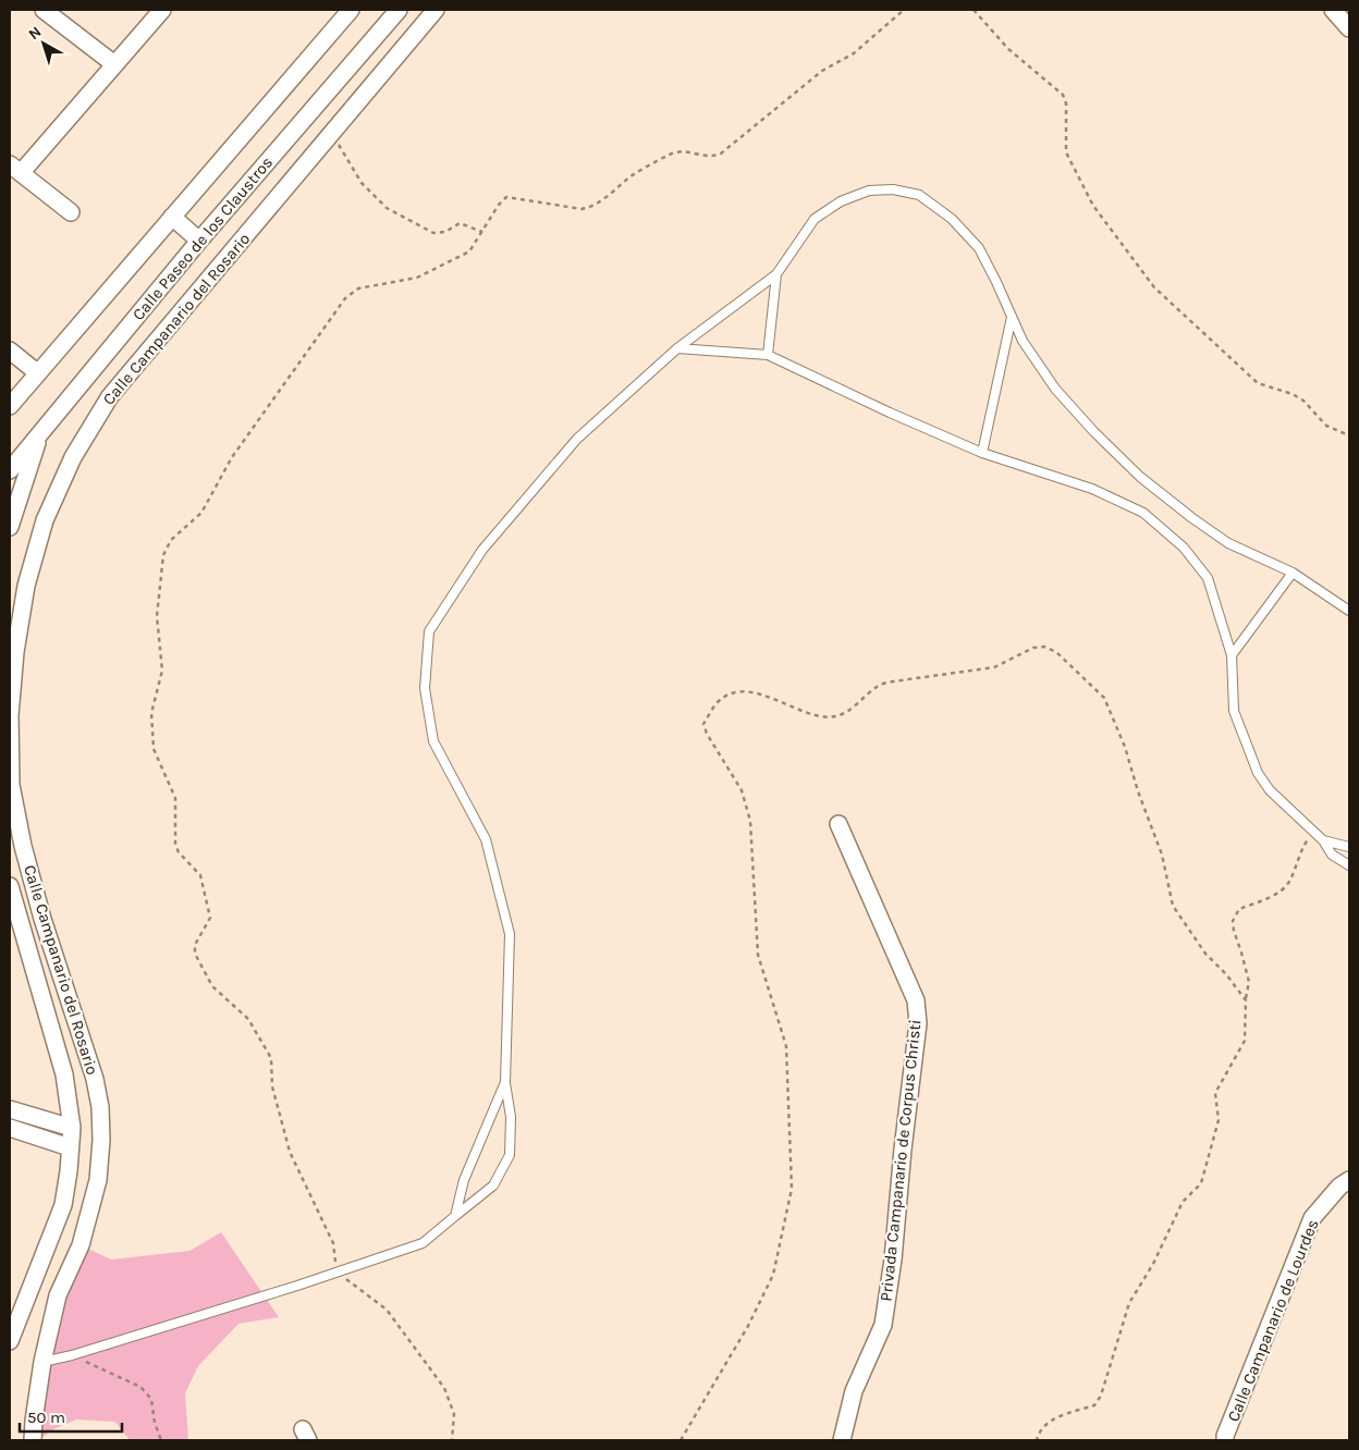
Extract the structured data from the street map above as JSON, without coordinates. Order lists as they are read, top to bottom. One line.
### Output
{"streets":{"street":["Calle Paseo de los Claustros","Calle Campanario del Rosario","Privada Campanario de Corpus Christi","Calle Campanario de Lourdes"]},"scale_bar":"50 m","north":"top left"}
